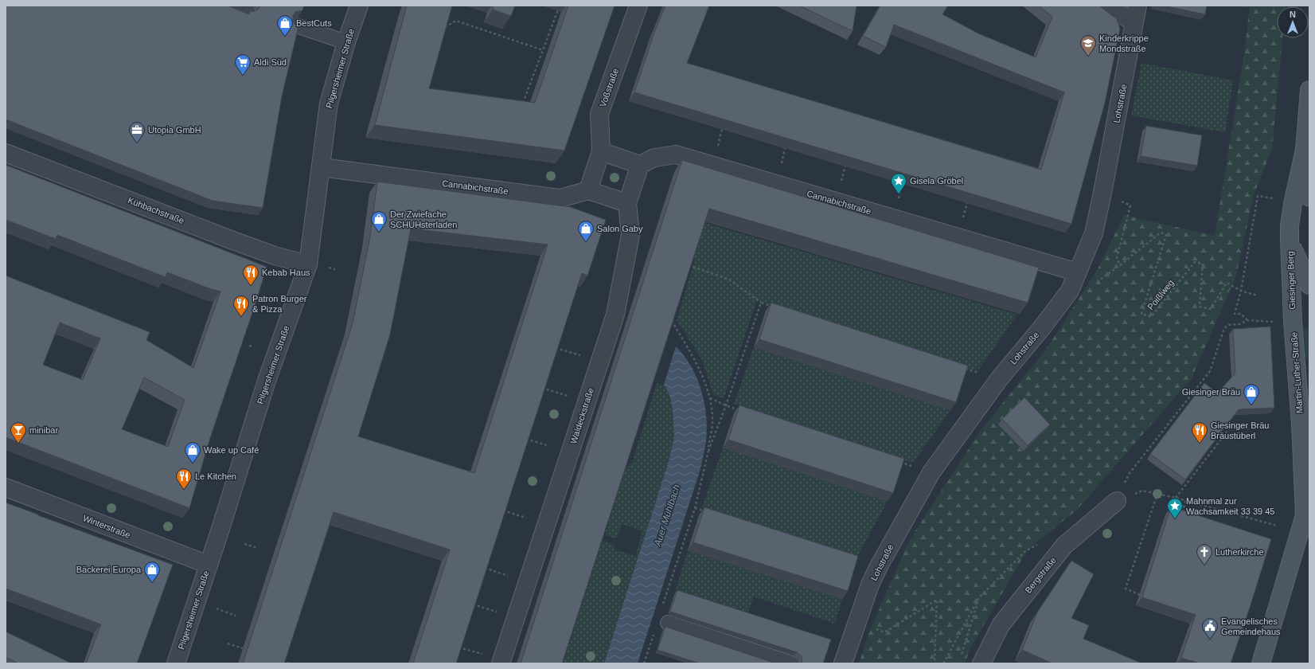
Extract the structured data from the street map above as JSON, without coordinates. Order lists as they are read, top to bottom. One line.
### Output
{"streets":{"main road":["Giesinger Berg","Martin-Luther-Straße"],"street":["Pilgersheimer Straße","Voßstraße","Lohstraße","Cannabichstraße","Kühbachstraße","Waldeckstraße","Winterstraße","Bergstraße"],"path":["Poißlweg"]},"crossings":[["Pilgersheimer Straße","Cannabichstraße"],["Pilgersheimer Straße","Kühbachstraße"],["Pilgersheimer Straße","Winterstraße"],["Voßstraße","Cannabichstraße"],["Lohstraße","Cannabichstraße"],["Lohstraße","Poißlweg"],["Cannabichstraße","Waldeckstraße"],["Giesinger Berg","Martin-Luther-Straße"]],"water":["Auer Mühlbach"],"places":{"shop":["BestCuts","Der Zwiefache SCHUHsterladen","Salon Gaby","Giesinger Bräu","Wake up Café","Bäckerei Europa"],"school or university":["Kinderkrippe Mondstraße"],"supermarket":["Aldi Süd"],"office":["Utopia GmbH"],"place":["Gisela Gröbel","Mahnmal zur Wachsamkeit 33 39 45"],"restaurant":["Kebab Haus","Patron Burger & Pizza","Giesinger Bräu Bräustüberl","Le Kitchen"],"bar":["minibar"],"church":["Lutherkirche"],"public building":["Evangelisches Gemeindehaus"]},"north":"top"}
